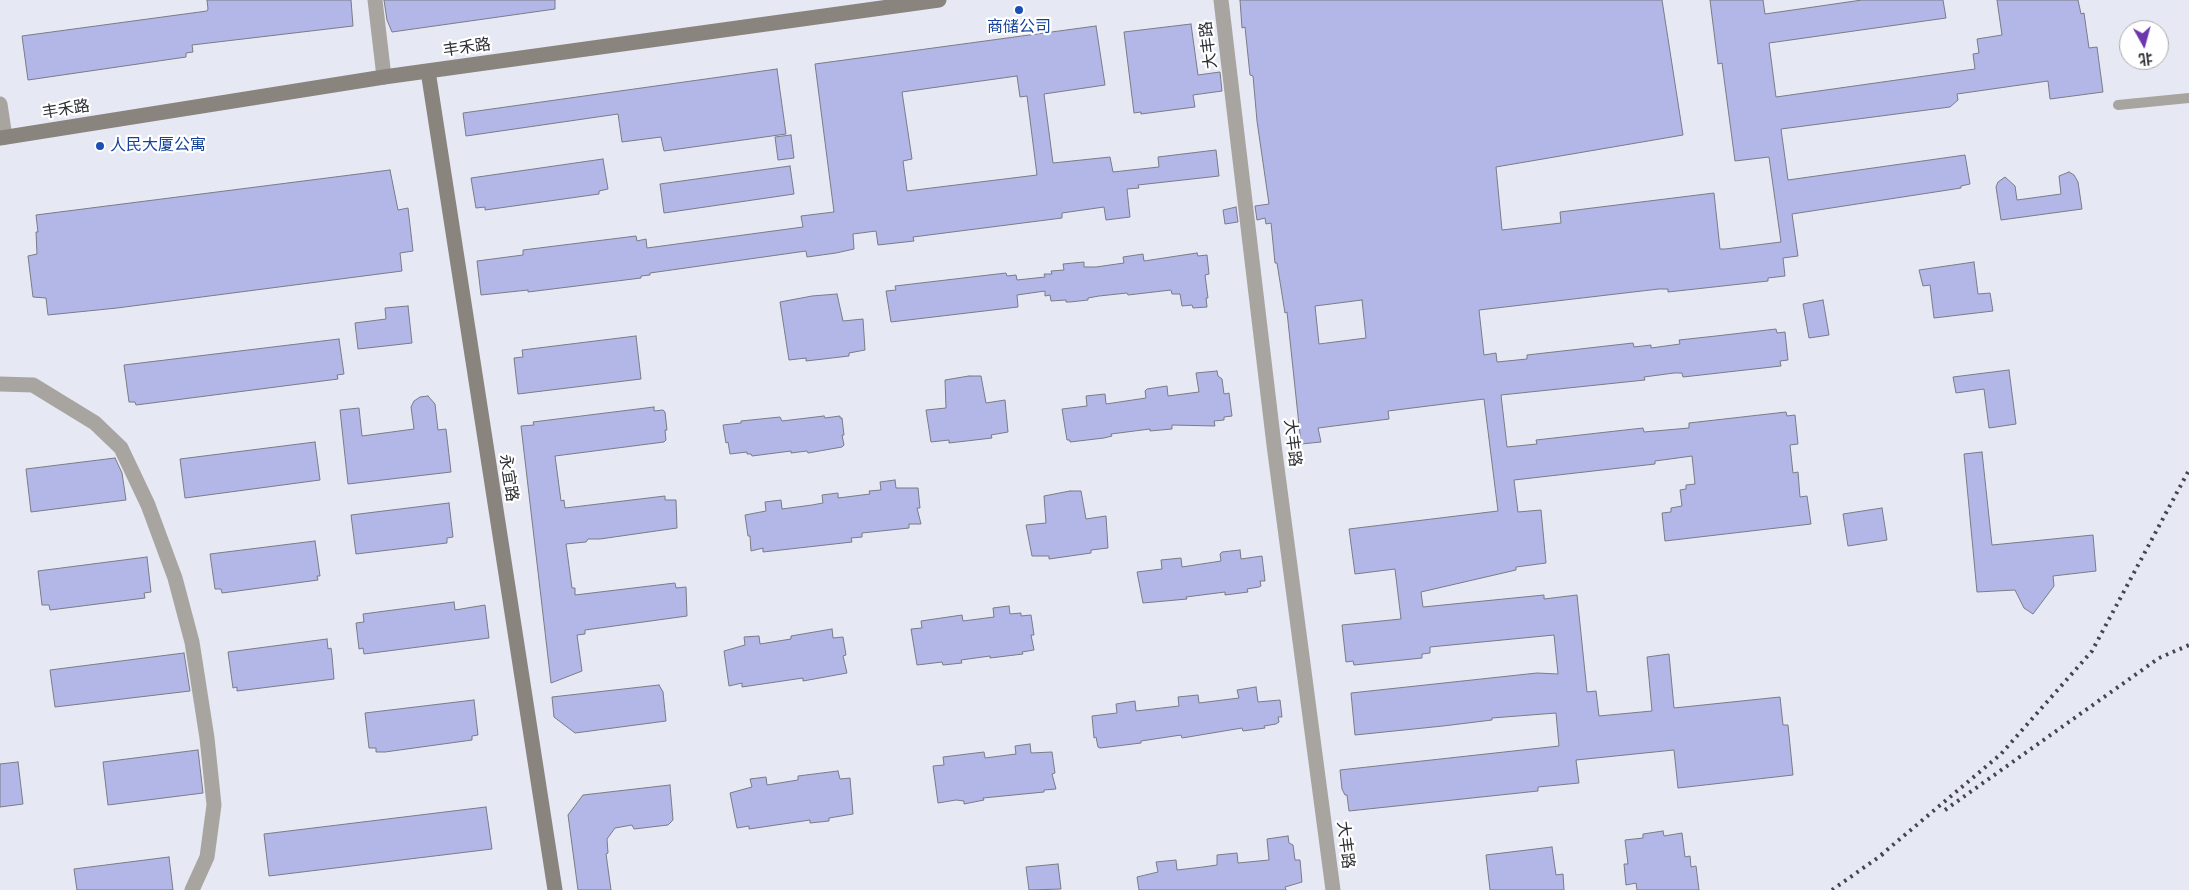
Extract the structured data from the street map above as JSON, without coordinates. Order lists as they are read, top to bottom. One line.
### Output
{"streets":{"main road":["丰禾路","永宜路"],"street":["大丰路"]},"crossings":[["丰禾路","永宜路"]],"places":["商储公司","人民大厦公寓"],"north":"bottom"}
